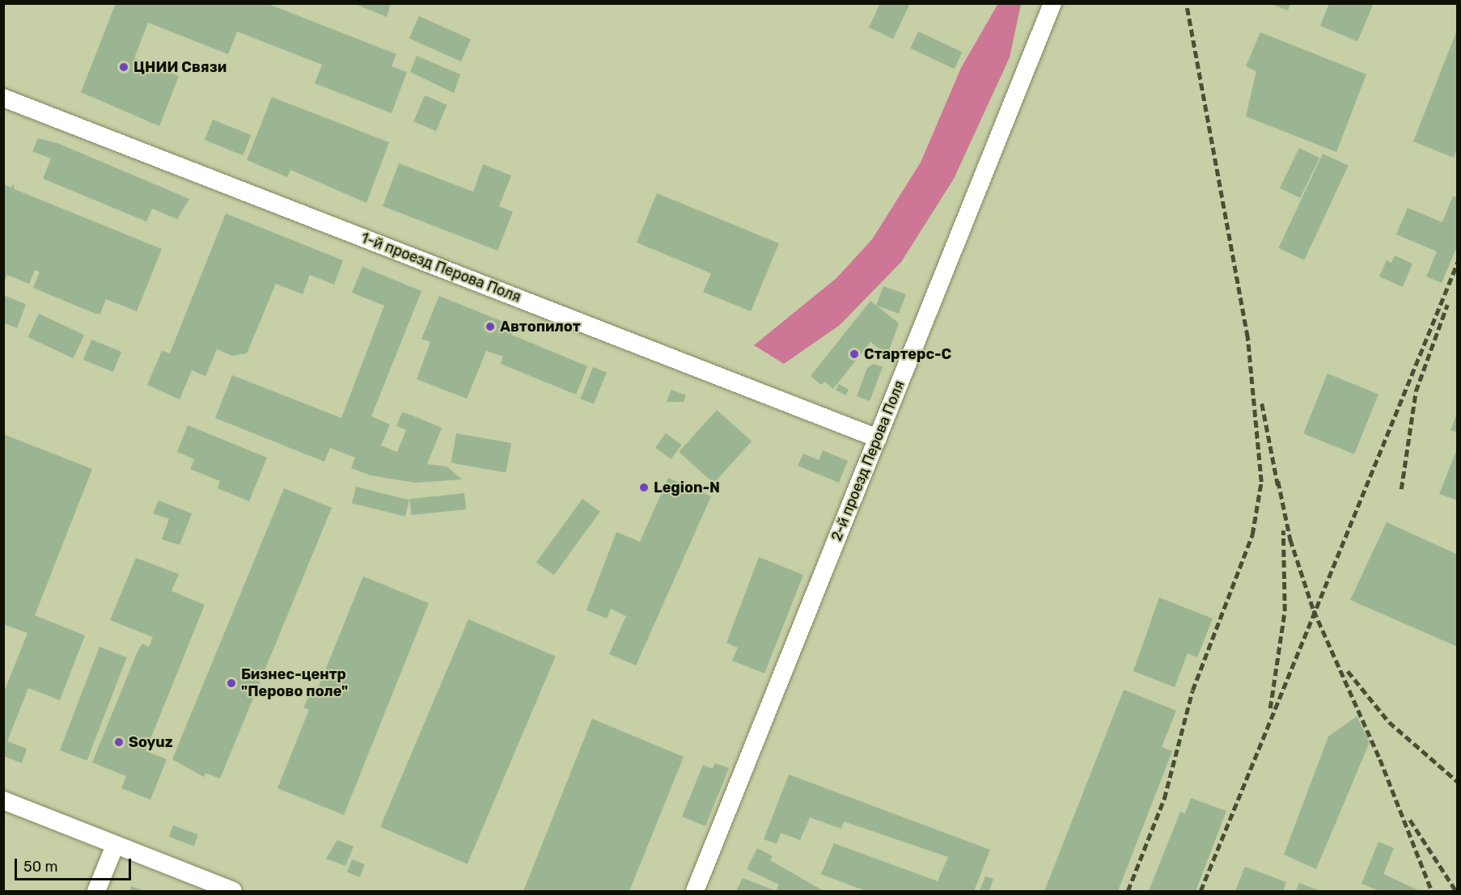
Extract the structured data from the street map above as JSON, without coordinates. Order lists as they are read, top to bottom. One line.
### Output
{"streets":{"street":["1-й проезд Перова Поля","2-й проезд Перова Поля"]},"crossings":[["1-й проезд Перова Поля","2-й проезд Перова Поля"]],"places":["ЦНИИ Связи","Автопилот","Стартерс-С","Legion-N","Бизнес-центр \"Перово поле\"","Soyuz"],"scale_bar":"50 m"}
